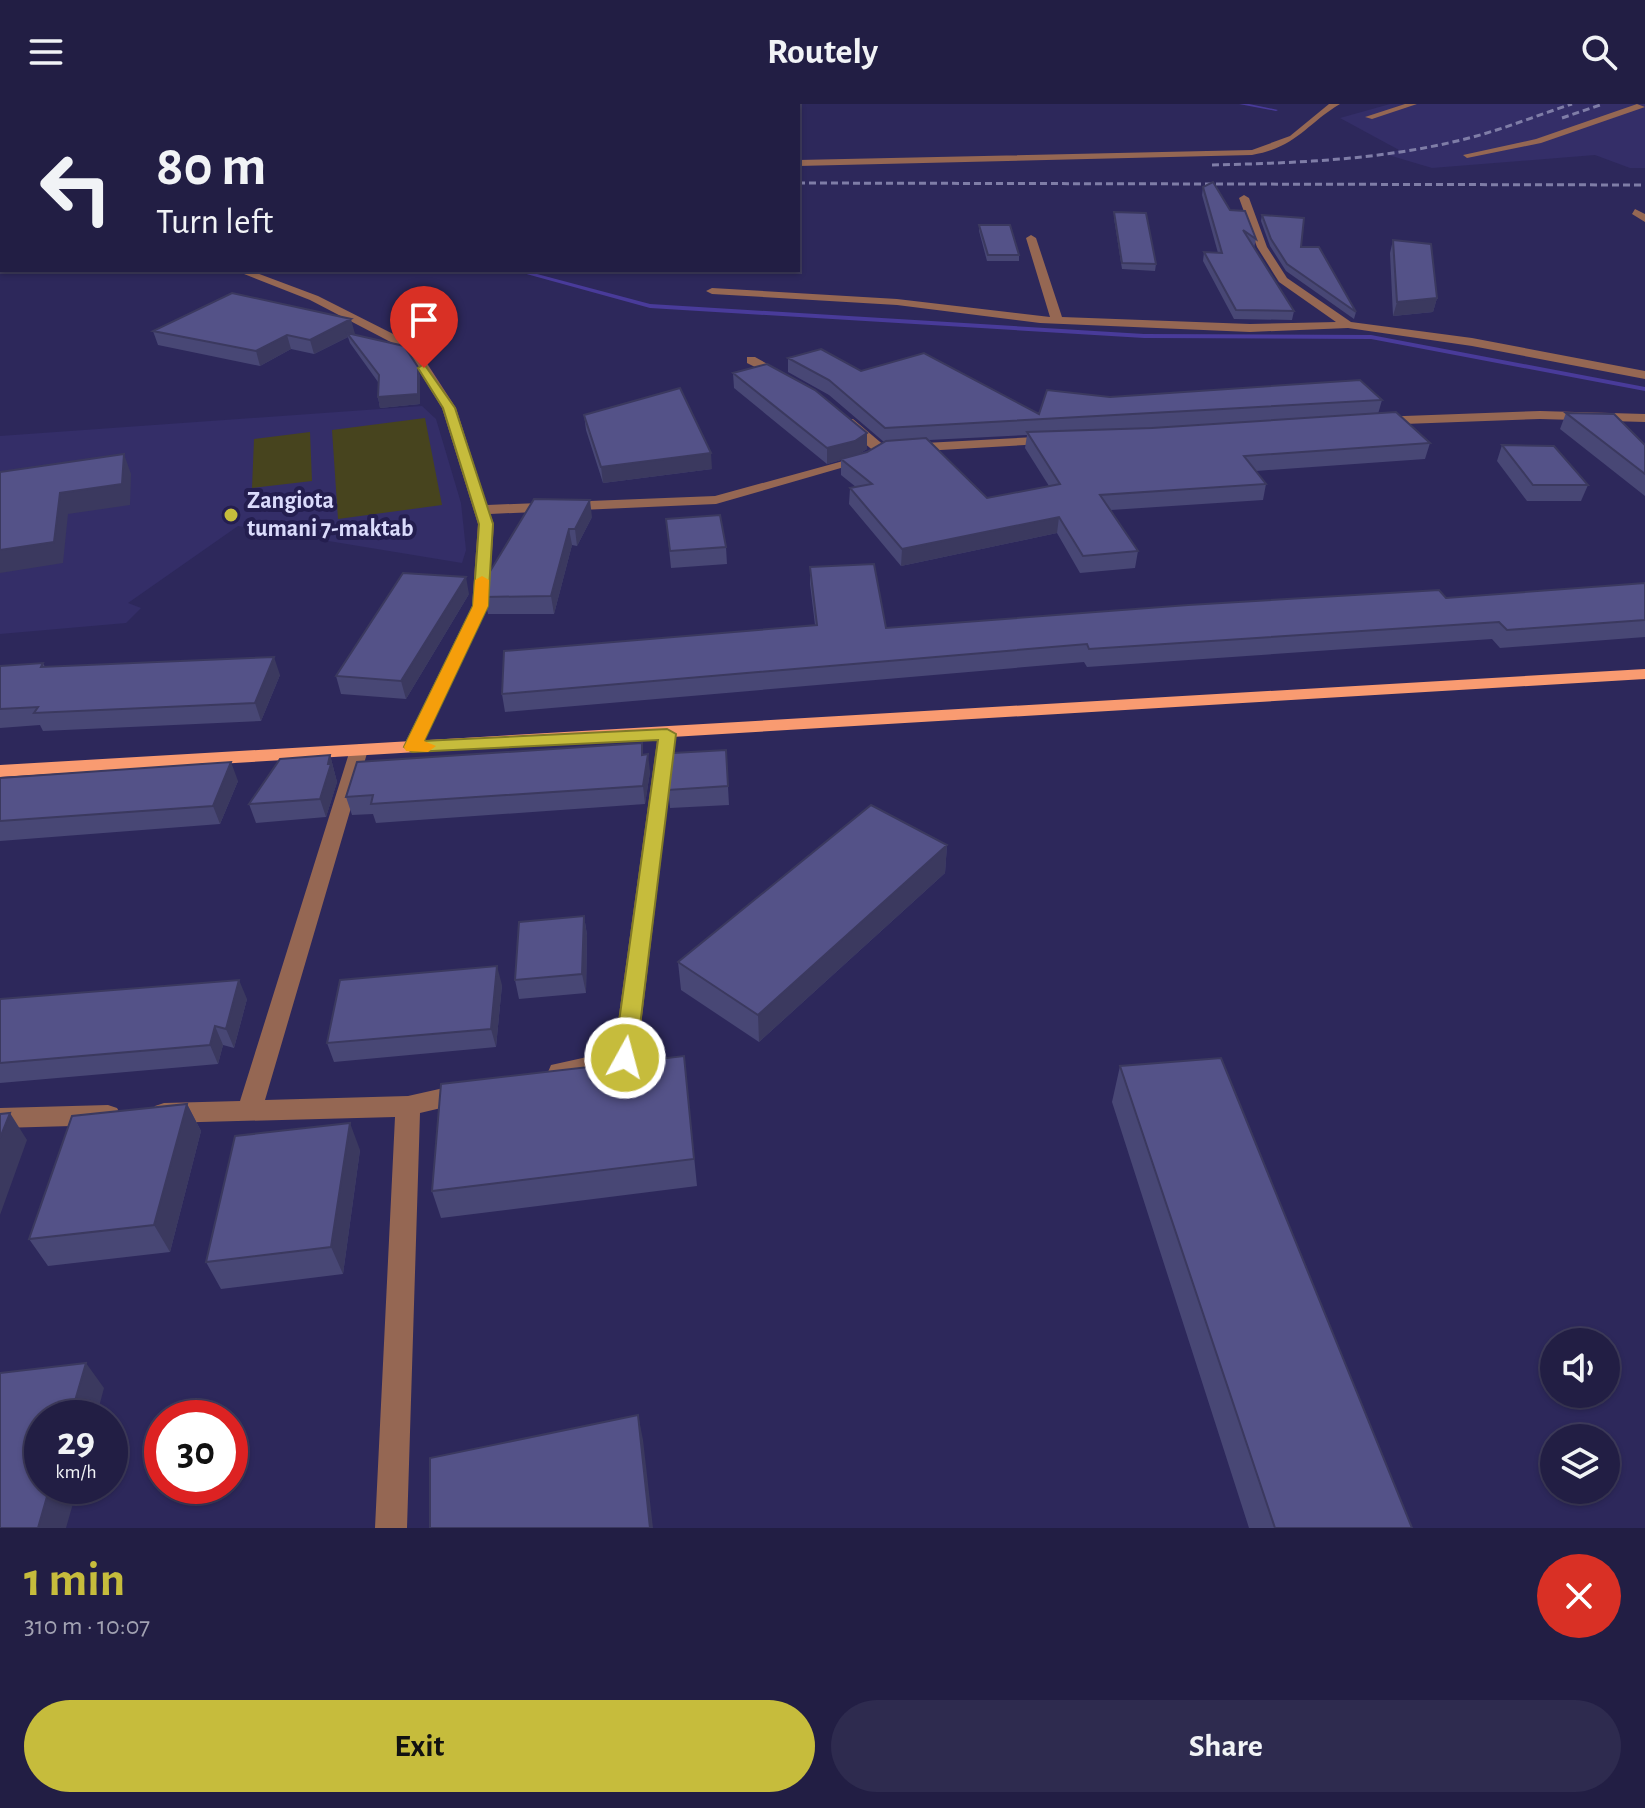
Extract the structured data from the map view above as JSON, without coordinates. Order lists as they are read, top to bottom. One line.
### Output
{"places":["Zangiota tumani 7-maktab"],"page":{"header":"Routely","turn":["80 m","Turn left"],"speed":"29 km/h","limit":"30","heading":["1 min","310 m · 10:07"],"buttons":["Exit","Share"]}}
